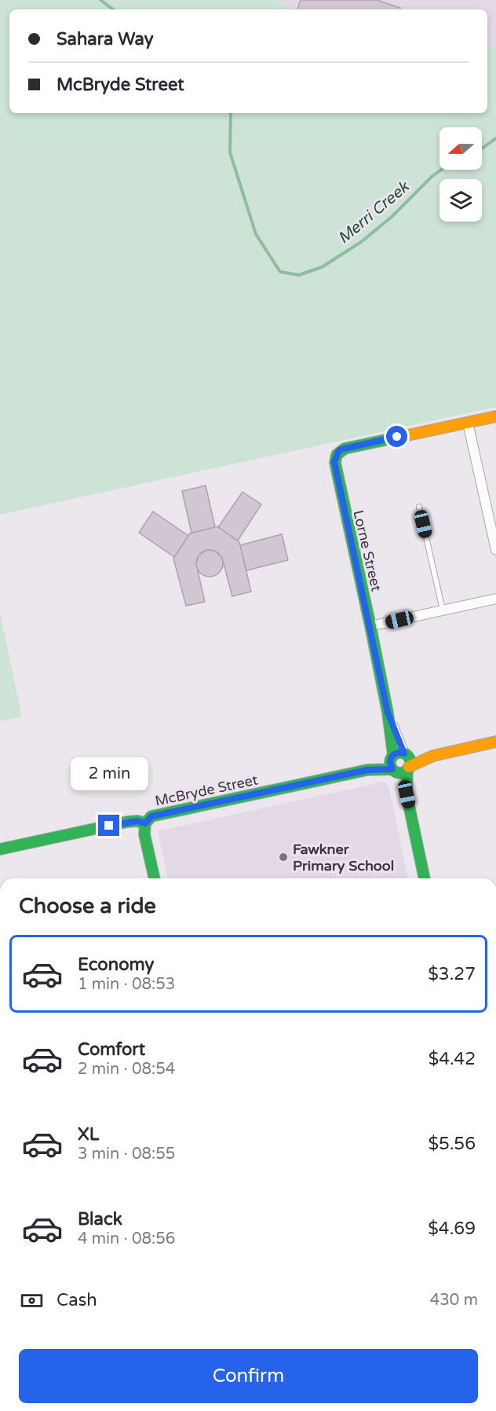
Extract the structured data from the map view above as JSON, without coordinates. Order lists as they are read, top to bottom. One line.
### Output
{"streets":{"street":["Lorne Street","McBryde Street"]},"crossings":[["Lorne Street","McBryde Street"]],"water":["Merri Creek"],"places":["Fawkner Primary School"],"north":"left","page":{"banner":["Sahara Way","McBryde Street"],"bubble":"2 min","heading":"Choose a ride","list":[{"name":"Economy","note":"1 min · 08:53","value":"$3.27"},{"name":"Comfort","note":"2 min · 08:54","value":"$4.42"},{"name":"XL","note":"3 min · 08:55","value":"$5.56"},{"name":"Black","note":"4 min · 08:56","value":"$4.69"}],"pay":["Cash","430 m"],"buttons":"Confirm"}}
